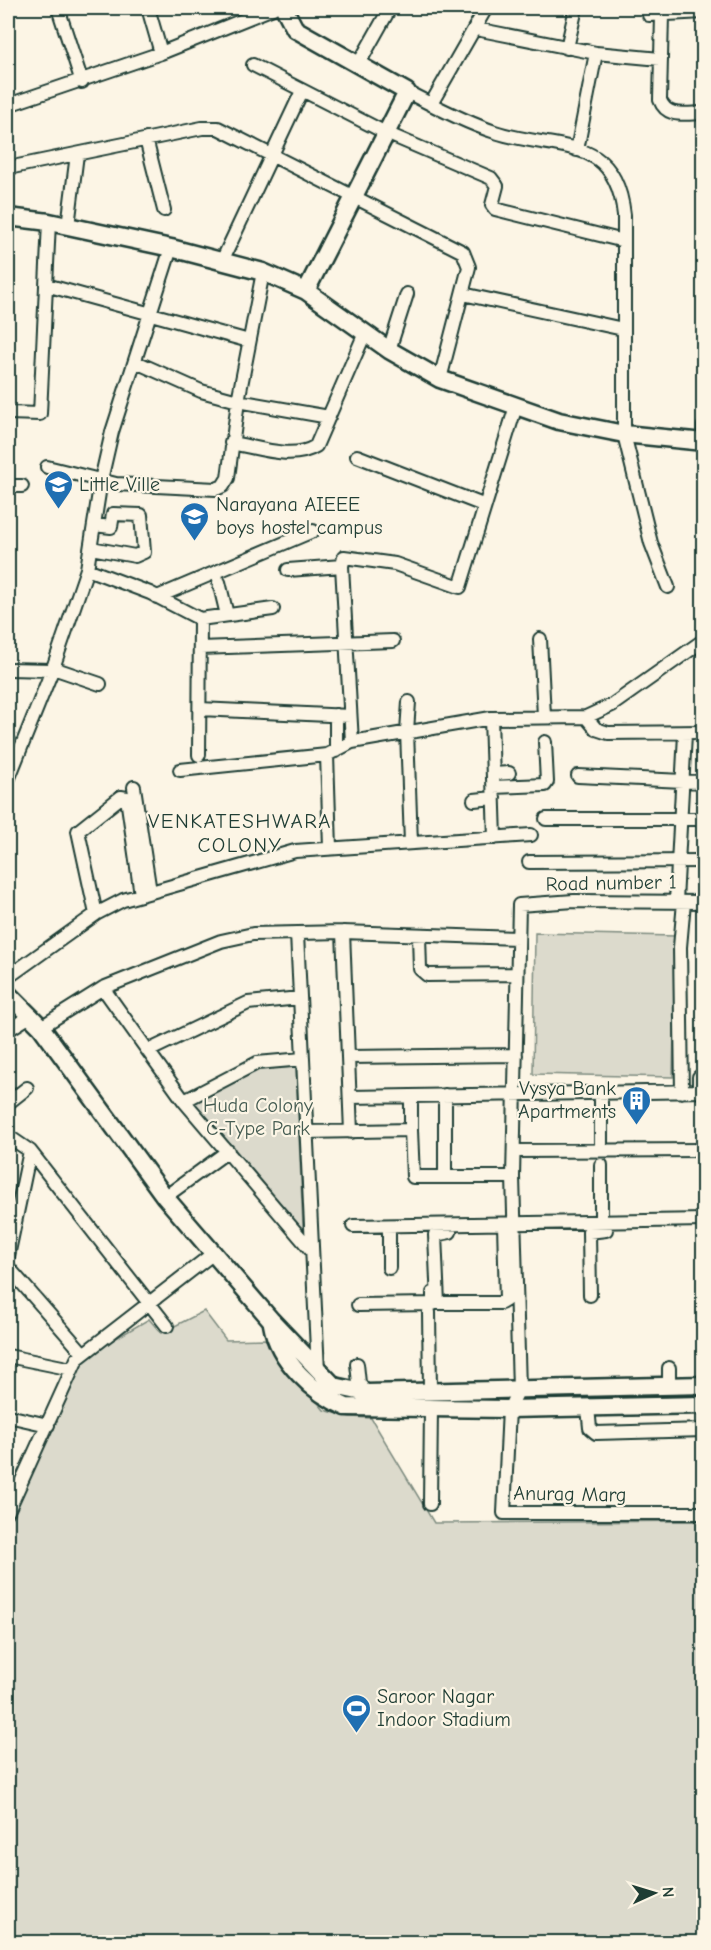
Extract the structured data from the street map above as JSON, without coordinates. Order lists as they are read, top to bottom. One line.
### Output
{"streets":{"street":["Road number 1","Anurag Marg"]},"districts":["VENKATESHWARA COLONY"],"parks":["Huda Colony C-Type Park"],"places":{"school or university":["Little Ville","Narayana AIEEE boys hostel campus"],"building":["Vysya Bank Apartments"],"sports":["Saroor Nagar Indoor Stadium"]},"north":"right"}
